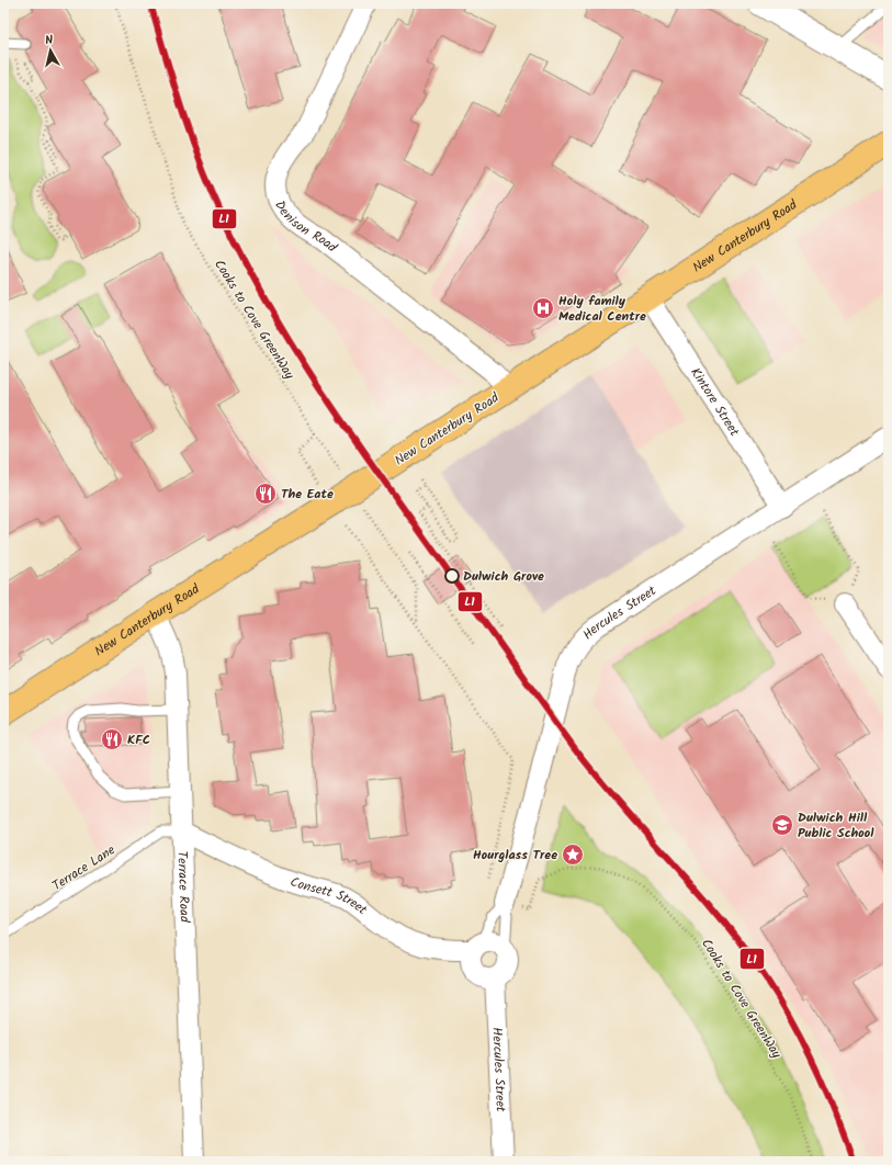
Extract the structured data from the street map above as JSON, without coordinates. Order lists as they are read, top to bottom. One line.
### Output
{"streets":{"highway":["New Canterbury Road"],"street":["Denison Road","Kintore Street","Hercules Street","Terrace Road","Consett Street"],"lane":["Terrace Lane"],"path":["Cooks to Cove GreenWay"]},"crossings":[["Denison Road","New Canterbury Road"],["New Canterbury Road","Kintore Street"],["New Canterbury Road","Terrace Road"],["Kintore Street","Hercules Street"],["Hercules Street","Consett Street"],["Terrace Lane","Terrace Road"],["Terrace Lane","Consett Street"],["Terrace Road","Consett Street"]],"places":{"hospital":["Holy family Medical Centre"],"restaurant":["The Eate","KFC"],"other":["Dulwich Grove"],"school or university":["Dulwich Hill Public School"],"place":["Hourglass Tree"]},"lines":["transit line L1"],"north":"top"}
